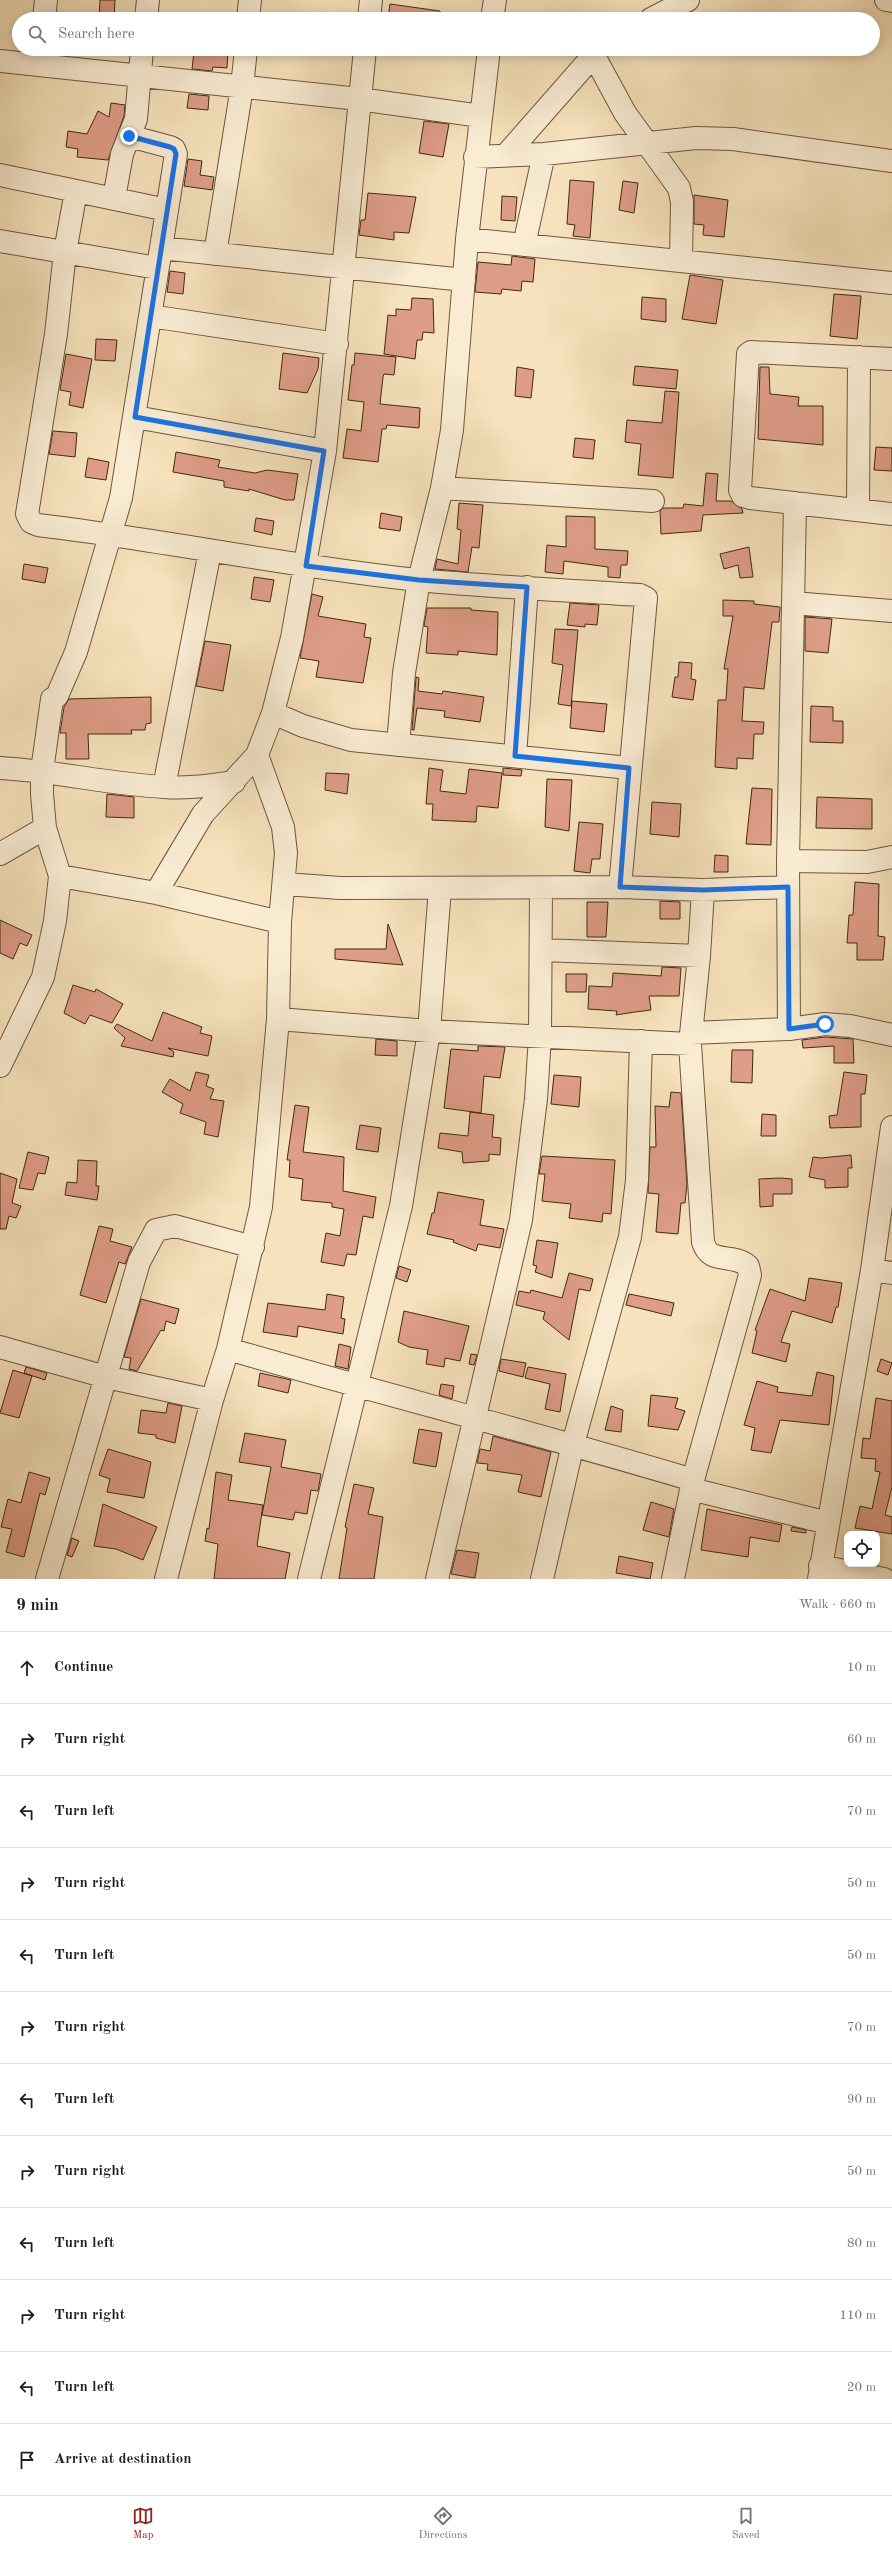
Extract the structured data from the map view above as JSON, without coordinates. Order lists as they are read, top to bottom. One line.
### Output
{"page":{"search":"Search here","heading":["9 min","Walk · 660 m"],"list":[["Continue","10 m"],["Turn right","60 m"],["Turn left","70 m"],["Turn right","50 m"],["Turn left","50 m"],["Turn right","70 m"],["Turn left","90 m"],["Turn right","50 m"],["Turn left","80 m"],["Turn right","110 m"],["Turn left","20 m"],"Arrive at destination"],"nav":["Map","Directions","Saved"]}}
